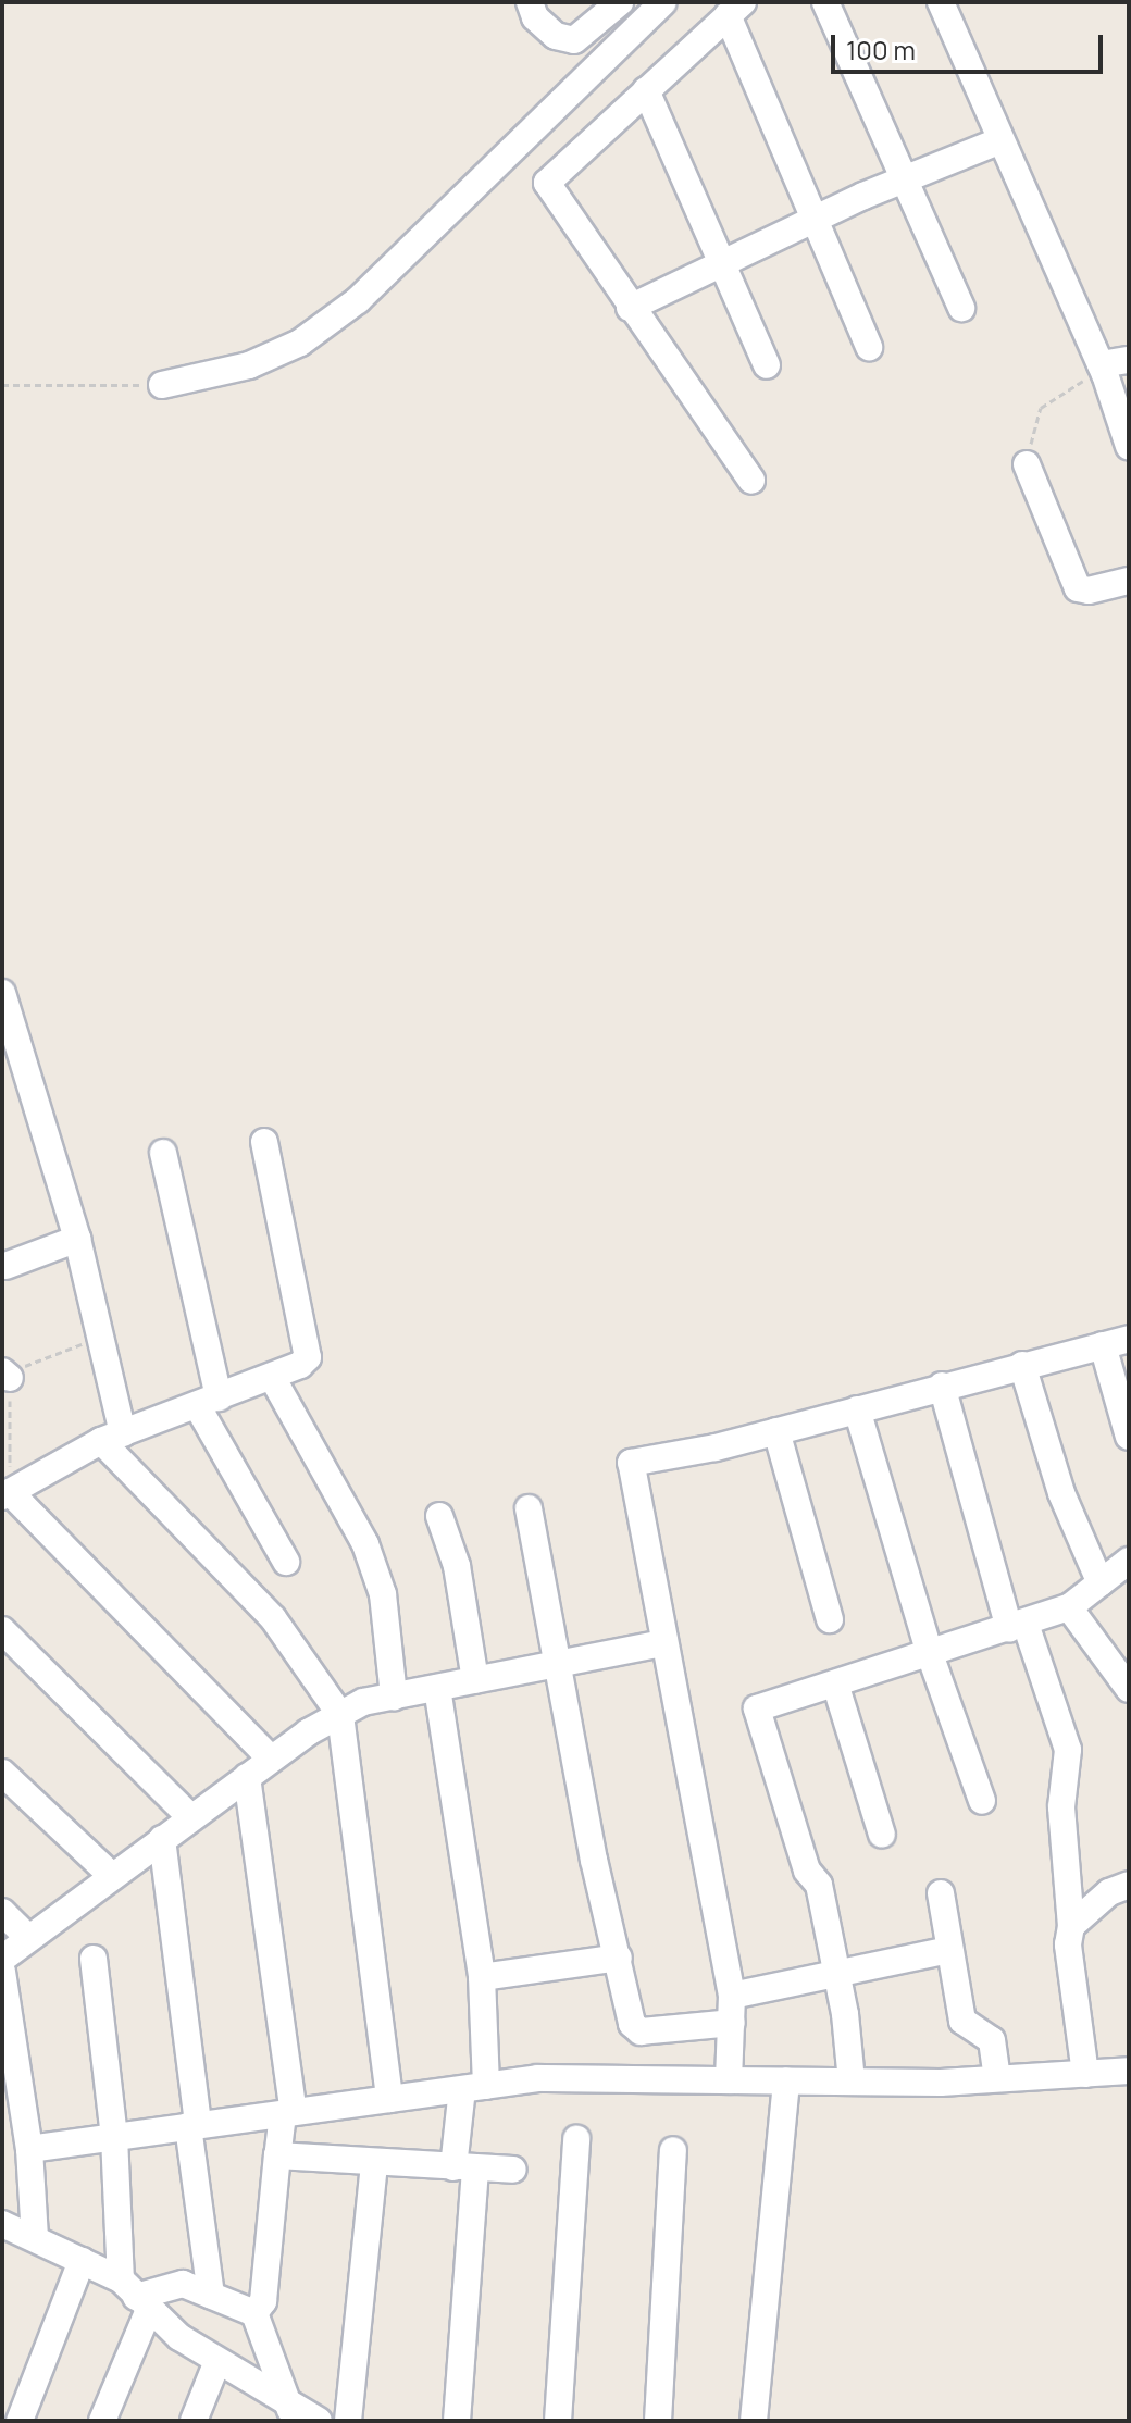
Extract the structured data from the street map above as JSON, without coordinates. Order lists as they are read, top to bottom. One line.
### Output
{"scale_bar":"100 m"}
